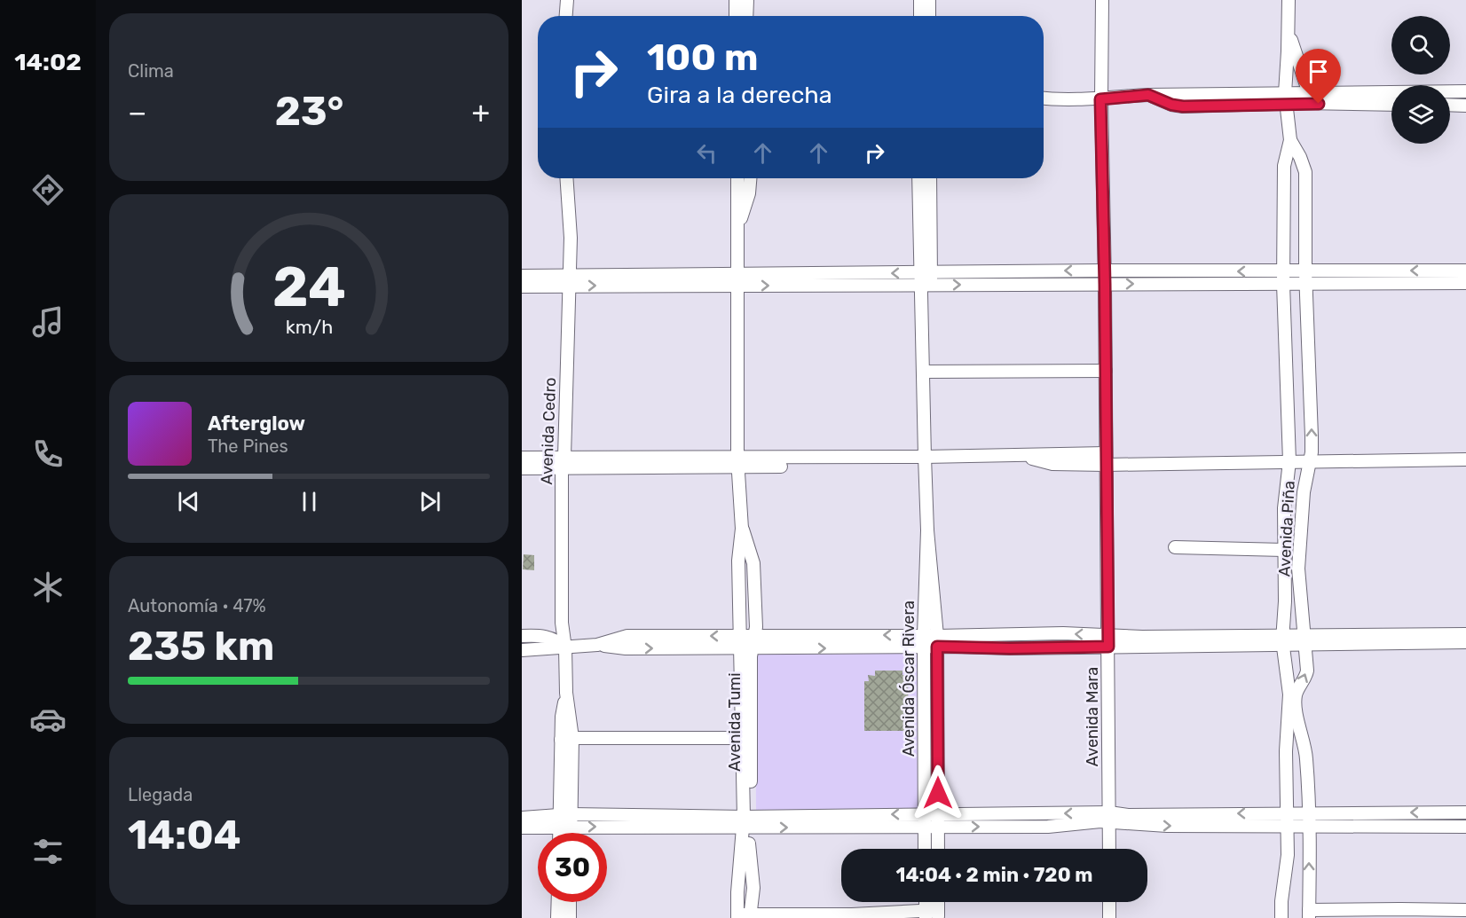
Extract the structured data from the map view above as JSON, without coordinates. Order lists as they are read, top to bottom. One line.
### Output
{"streets":{"street":["Avenida Cedro","Avenida Piña","Avenida Óscar Rivera","Avenida Mara","Avenida Tumi"]},"page":{"tabs":"14:02","tile":["Clima",["Autonomía · 47%","235 km"],["Llegada","14:04"]],"turn":["100 m","Gira a la derecha"],"heat":["−","23°","+"],"song":["Afterglow","The Pines"],"limit":"30","trip":"14:04 · 2 min · 720 m","gauge":["24","km/h"]}}
